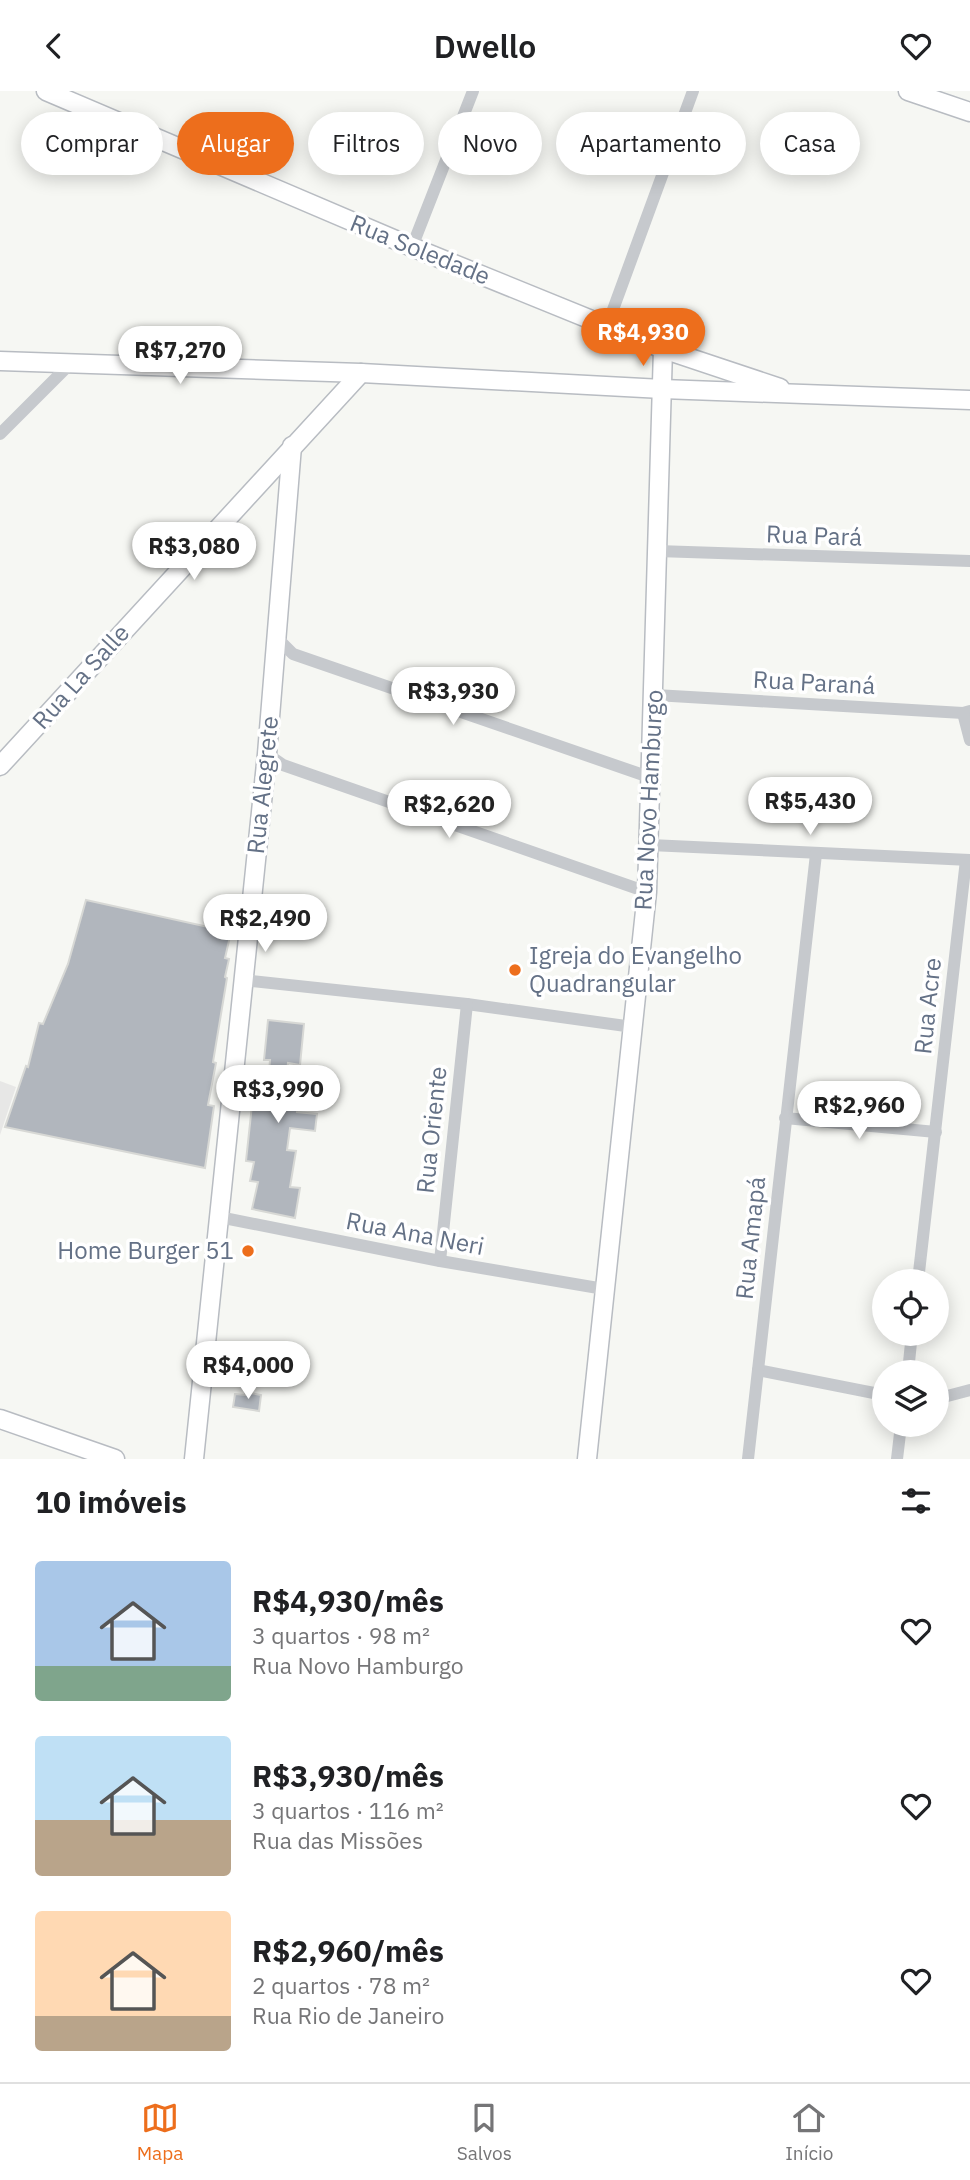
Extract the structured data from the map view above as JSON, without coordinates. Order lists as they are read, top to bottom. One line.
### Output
{"streets":{"street":["Rua Soledade","Rua Pará","Rua La Salle","Rua Paraná","Rua Alegrete","Rua Novo Hamburgo","Rua Acre","Rua Oriente","Rua Ana Neri","Rua Amapá"]},"crossings":[["Rua Soledade","Rua Novo Hamburgo"],["Rua Pará","Rua Novo Hamburgo"],["Rua La Salle","Rua Alegrete"],["Rua Paraná","Rua Novo Hamburgo"],["Rua Alegrete","Rua Ana Neri"],["Rua Novo Hamburgo","Rua Ana Neri"],["Rua Oriente","Rua Ana Neri"]],"places":["Igreja do Evangelho Quadrangular","Home Burger 51"],"page":{"header":"Dwello","chip":["Comprar","Alugar","Filtros","Novo","Apartamento","Casa"],"price":["R$4,930","R$7,270","R$3,080","R$3,930","R$5,430","R$2,620","R$2,490","R$3,990","R$2,960","R$4,000"],"heading":"10 imóveis","list":[{"name":"R$4,930/mês","note":"3 quartos · 98 m² · Rua Novo Hamburgo"},{"name":"R$3,930/mês","note":"3 quartos · 116 m² · Rua das Missões"},{"name":"R$2,960/mês","note":"2 quartos · 78 m² · Rua Rio de Janeiro"}],"tabs":["Mapa","Salvos","Início"]}}
